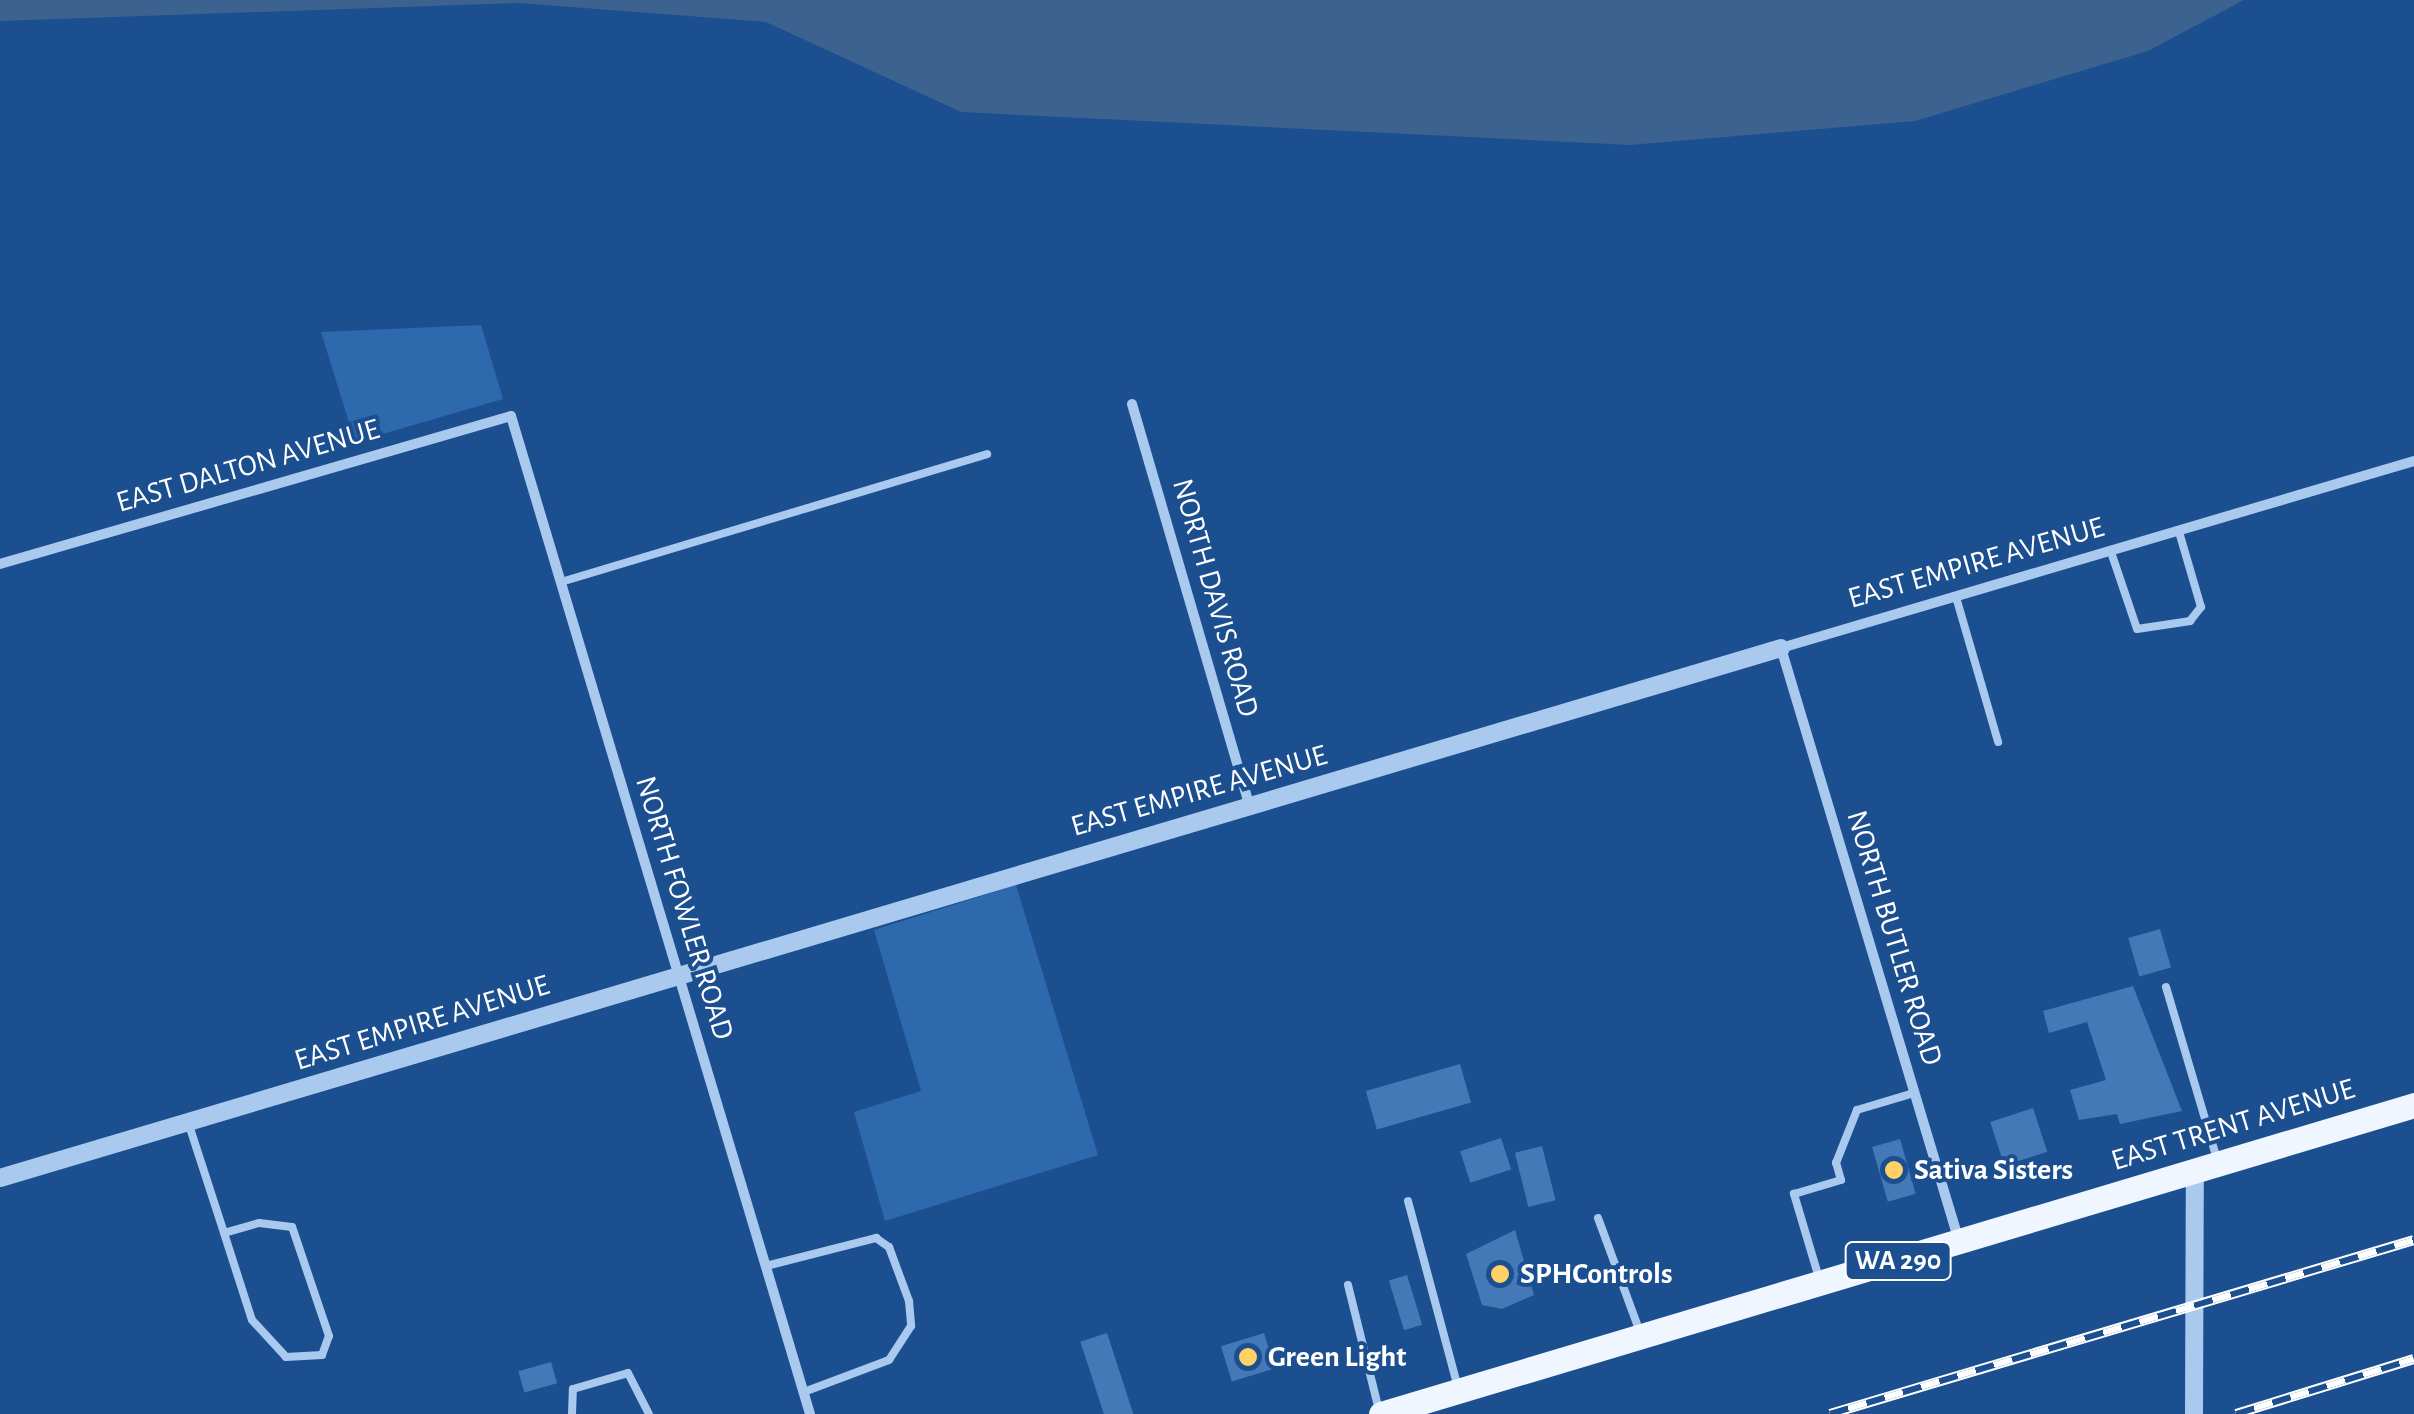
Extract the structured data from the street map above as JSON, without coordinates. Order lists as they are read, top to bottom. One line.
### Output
{"streets":{"main road":["EAST TRENT AVENUE","WA 290"],"street":["EAST DALTON AVENUE","EAST EMPIRE AVENUE","NORTH DAVIS ROAD","NORTH FOWLER ROAD","NORTH BUTLER ROAD"]},"crossings":[["EAST DALTON AVENUE","NORTH FOWLER ROAD"],["EAST EMPIRE AVENUE","NORTH DAVIS ROAD"],["EAST EMPIRE AVENUE","NORTH FOWLER ROAD"],["EAST EMPIRE AVENUE","NORTH BUTLER ROAD"],["NORTH BUTLER ROAD","EAST TRENT AVENUE"]],"places":["Sativa Sisters","SPHControls","Green Light"]}
